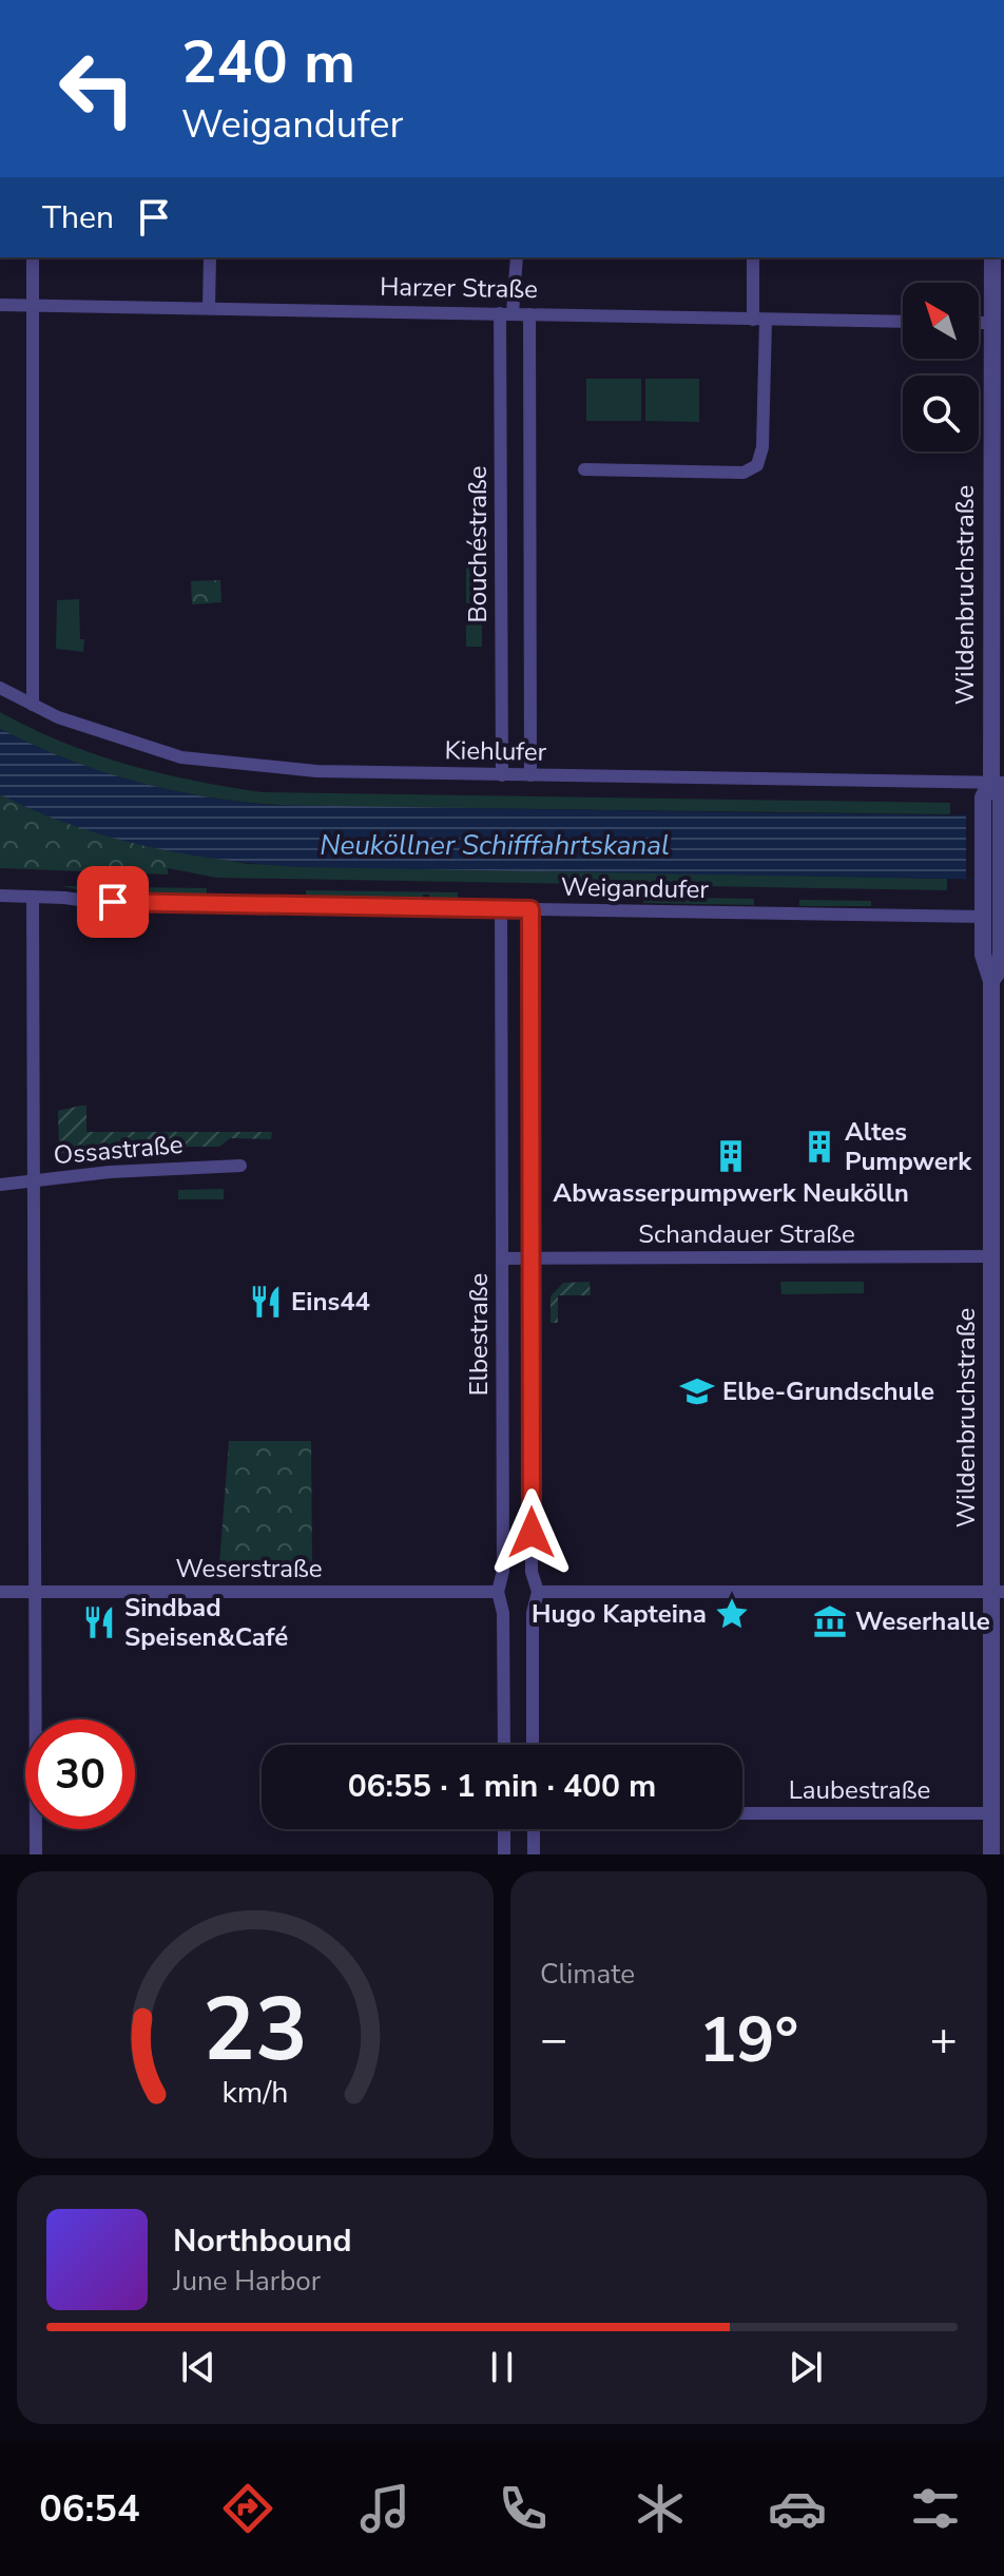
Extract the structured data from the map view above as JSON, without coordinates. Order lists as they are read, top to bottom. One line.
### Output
{"streets":{"street":["Harzer Straße","Bouchéstraße","Wildenbruchstraße","Kiehlufer","Weigandufer","Ossastraße","Schandauer Straße","Elbestraße","Weserstraße","Laubestraße"]},"crossings":[["Harzer Straße","Bouchéstraße"],["Bouchéstraße","Kiehlufer"],["Wildenbruchstraße","Kiehlufer"],["Wildenbruchstraße","Weigandufer"],["Wildenbruchstraße","Schandauer Straße"],["Wildenbruchstraße","Laubestraße"],["Weigandufer","Elbestraße"],["Schandauer Straße","Elbestraße"],["Elbestraße","Weserstraße"]],"water":["Neuköllner Schifffahrtskanal"],"places":{"building":["Altes Pumpwerk","Abwasserpumpwerk Neukölln"],"restaurant":["Eins44","Sindbad Speisen&Café"],"school or university":["Elbe-Grundschule"],"place":["Hugo Kapteina"],"museum":["Weserhalle"]},"north":"top left","page":{"turn":["240 m","Weigandufer"],"then":"Then","limit":"30","trip":"06:55 · 1 min · 400 m","tile":"Climate","heat":["−","19°","+"],"song":["Northbound","June Harbor"],"tabs":"06:54","gauge":["23","km/h"]}}
